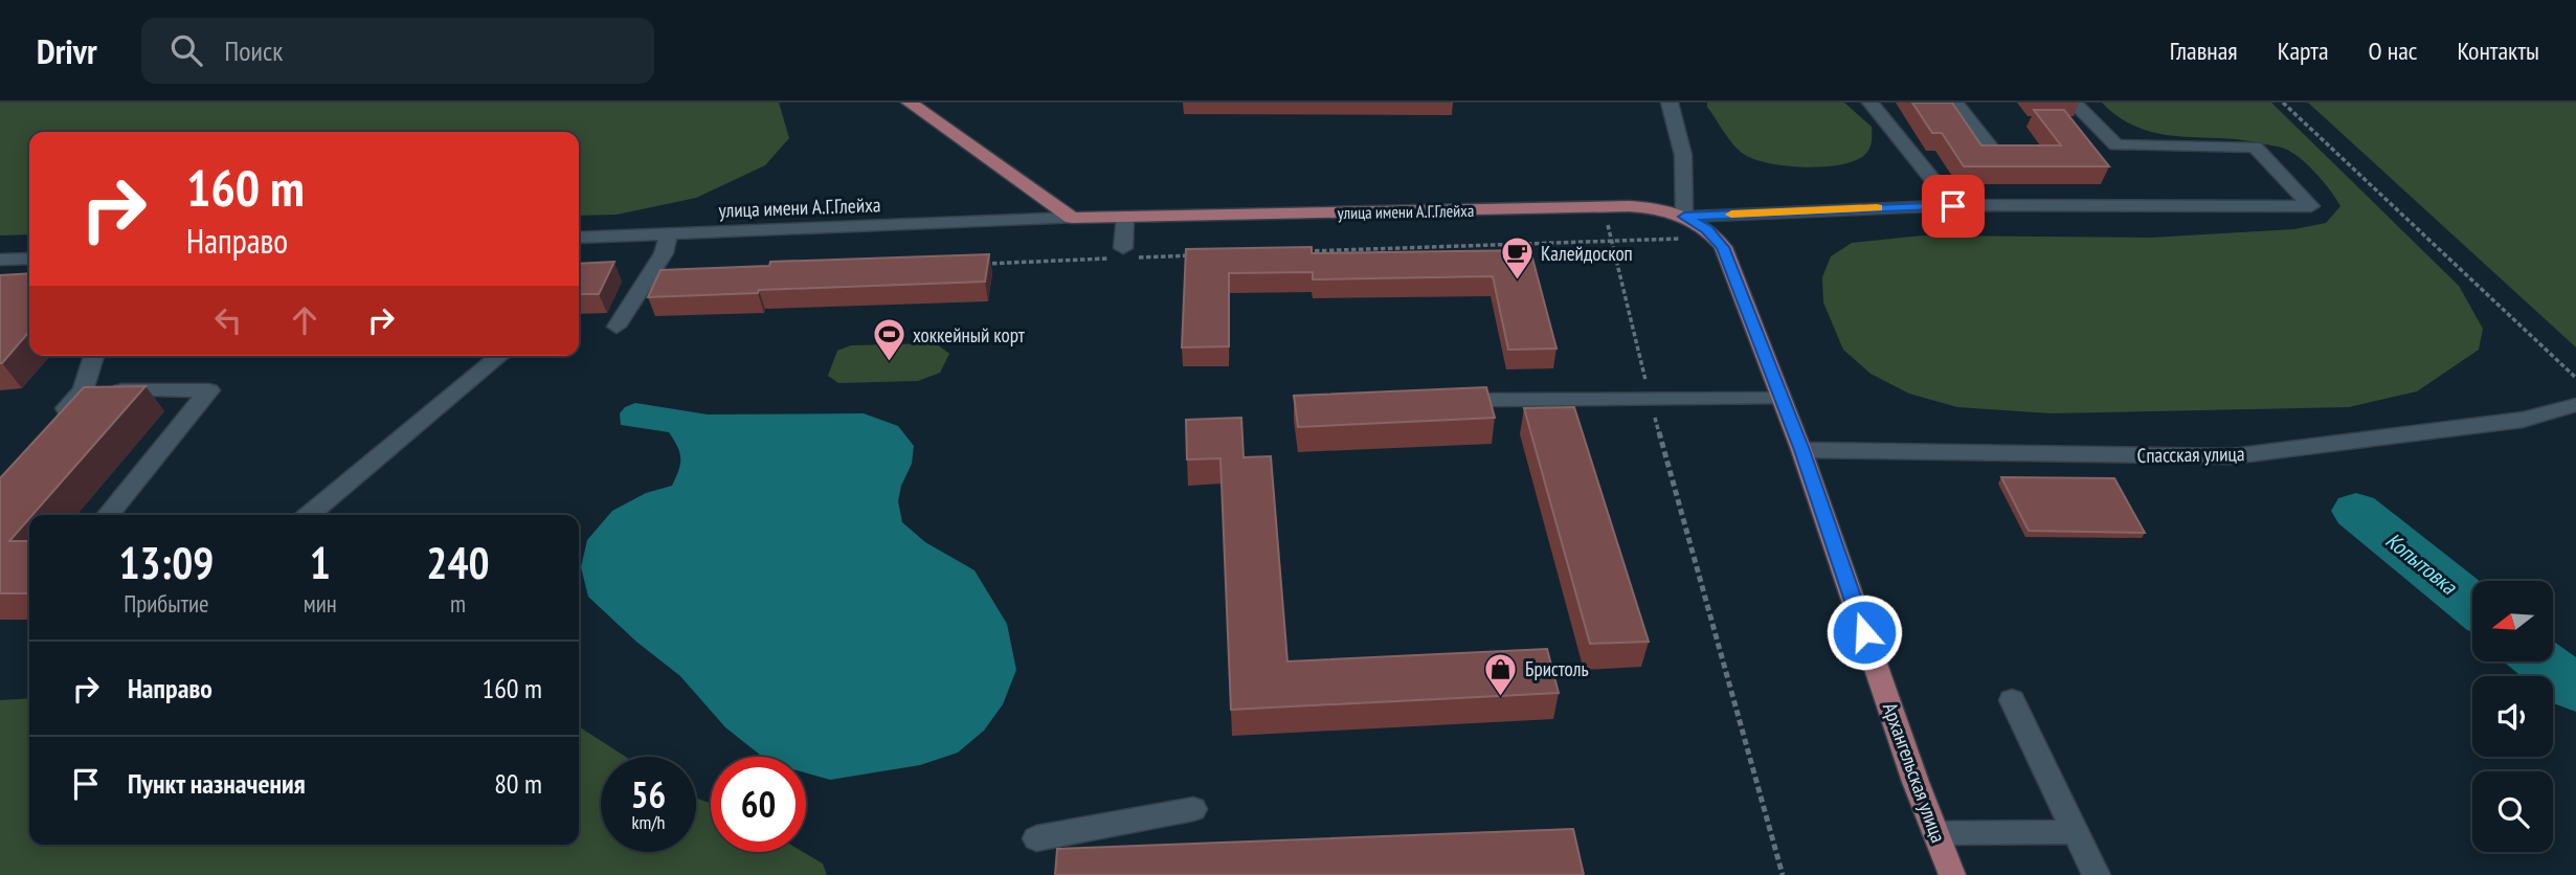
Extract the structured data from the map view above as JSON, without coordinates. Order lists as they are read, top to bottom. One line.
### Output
{"streets":{"main road":["улица имени А.Г.Глейха","Архангельская улица"],"street":["Спасская улица"]},"crossings":[["Спасская улица","Архангельская улица"]],"water":["Копытовка"],"places":{"cafe":["Калейдоскоп"],"sports":["хоккейный корт"],"shop":["Бристоль"]},"north":"left","page":{"header":"Drivr","search":"Поиск","nav":["Главная","Карта","О нас","Контакты"],"turn":["160 m","Направо"],"eta":["13:09","Прибытие","1","мин","240","m"],"list":[{"name":"Направо","value":"160 m"},{"name":"Пункт назначения","value":"80 m"}],"speed":"56 km/h","limit":"60"}}
